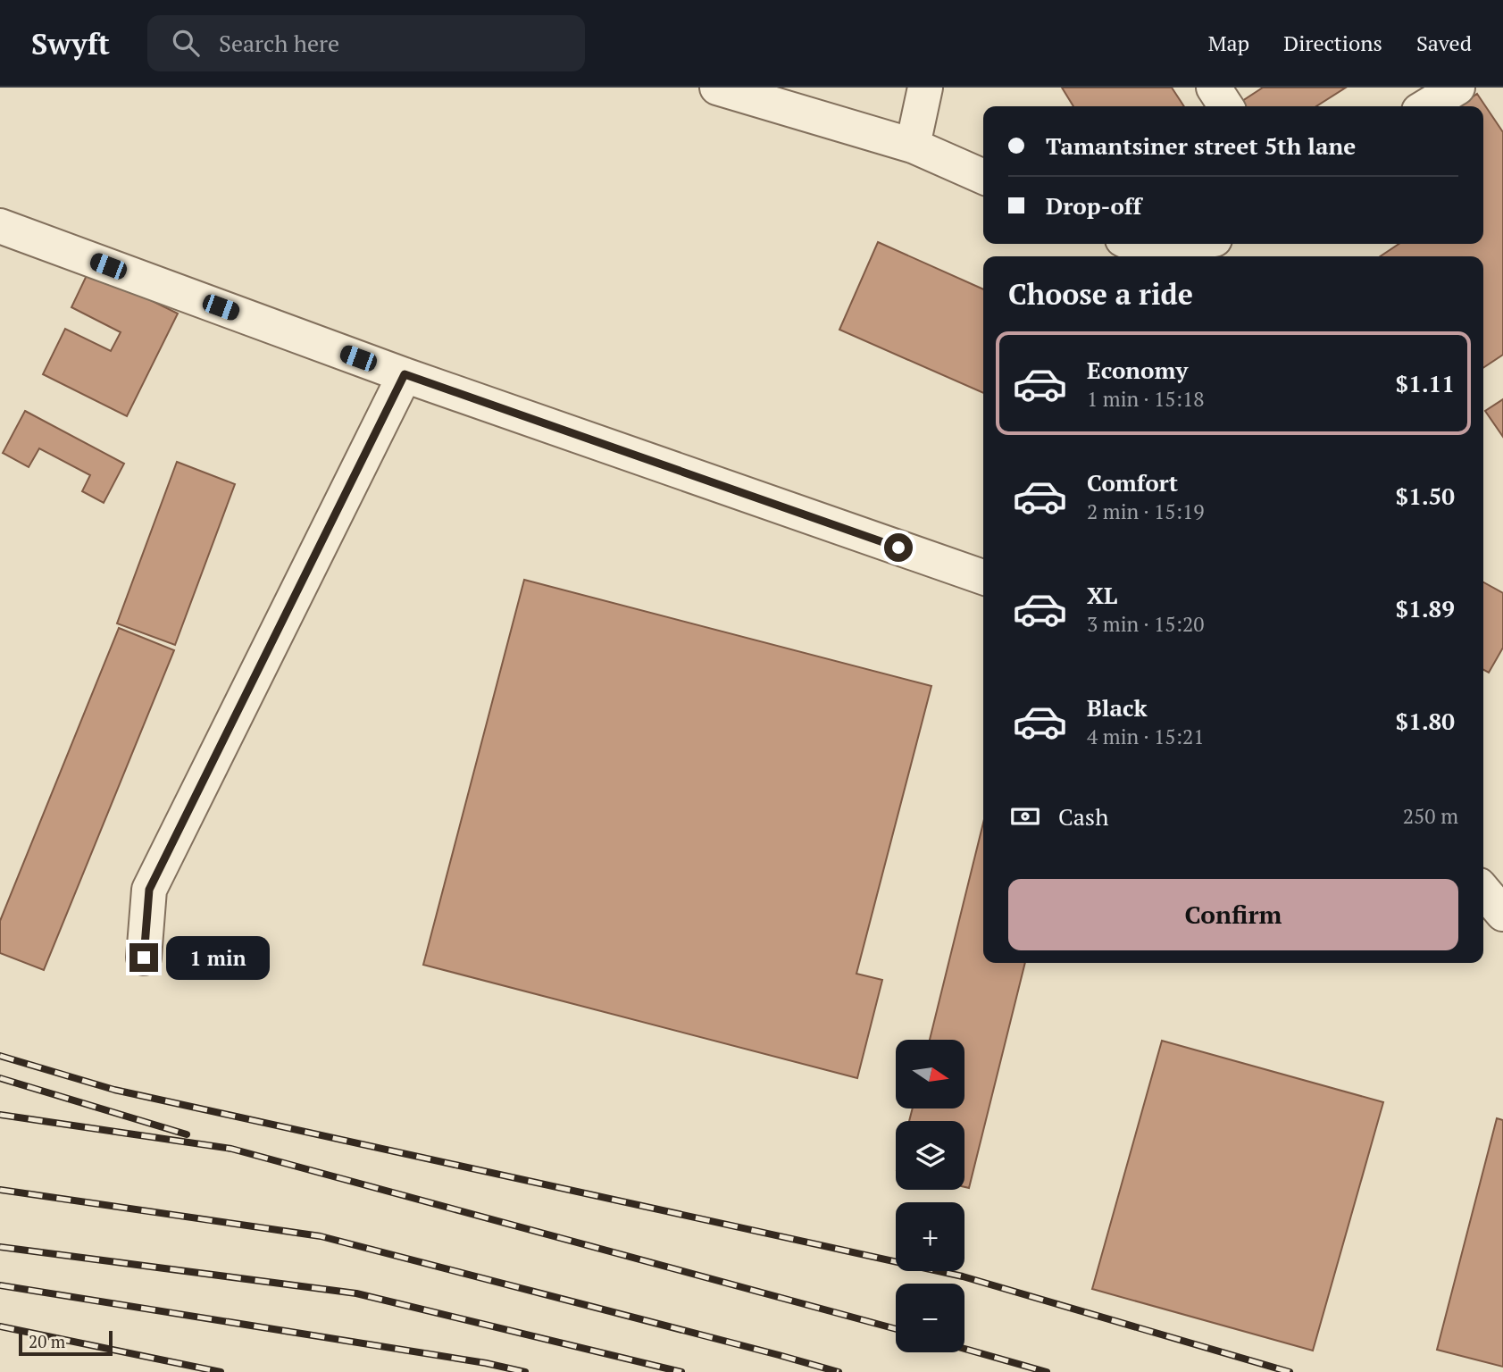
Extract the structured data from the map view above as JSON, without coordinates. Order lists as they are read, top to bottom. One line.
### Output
{"scale_bar":"20 m","north":"right","page":{"header":"Swyft","search":"Search here","nav":["Map","Directions","Saved"],"banner":["Tamantsiner street 5th lane","Drop-off"],"heading":"Choose a ride","list":[{"name":"Economy","note":"1 min · 15:18","value":"$1.11"},{"name":"Comfort","note":"2 min · 15:19","value":"$1.50"},{"name":"XL","note":"3 min · 15:20","value":"$1.89"},{"name":"Black","note":"4 min · 15:21","value":"$1.80"}],"pay":["Cash","250 m"],"buttons":"Confirm","bubble":"1 min","map_buttons":["+","−"],"scale":"20 m"}}
